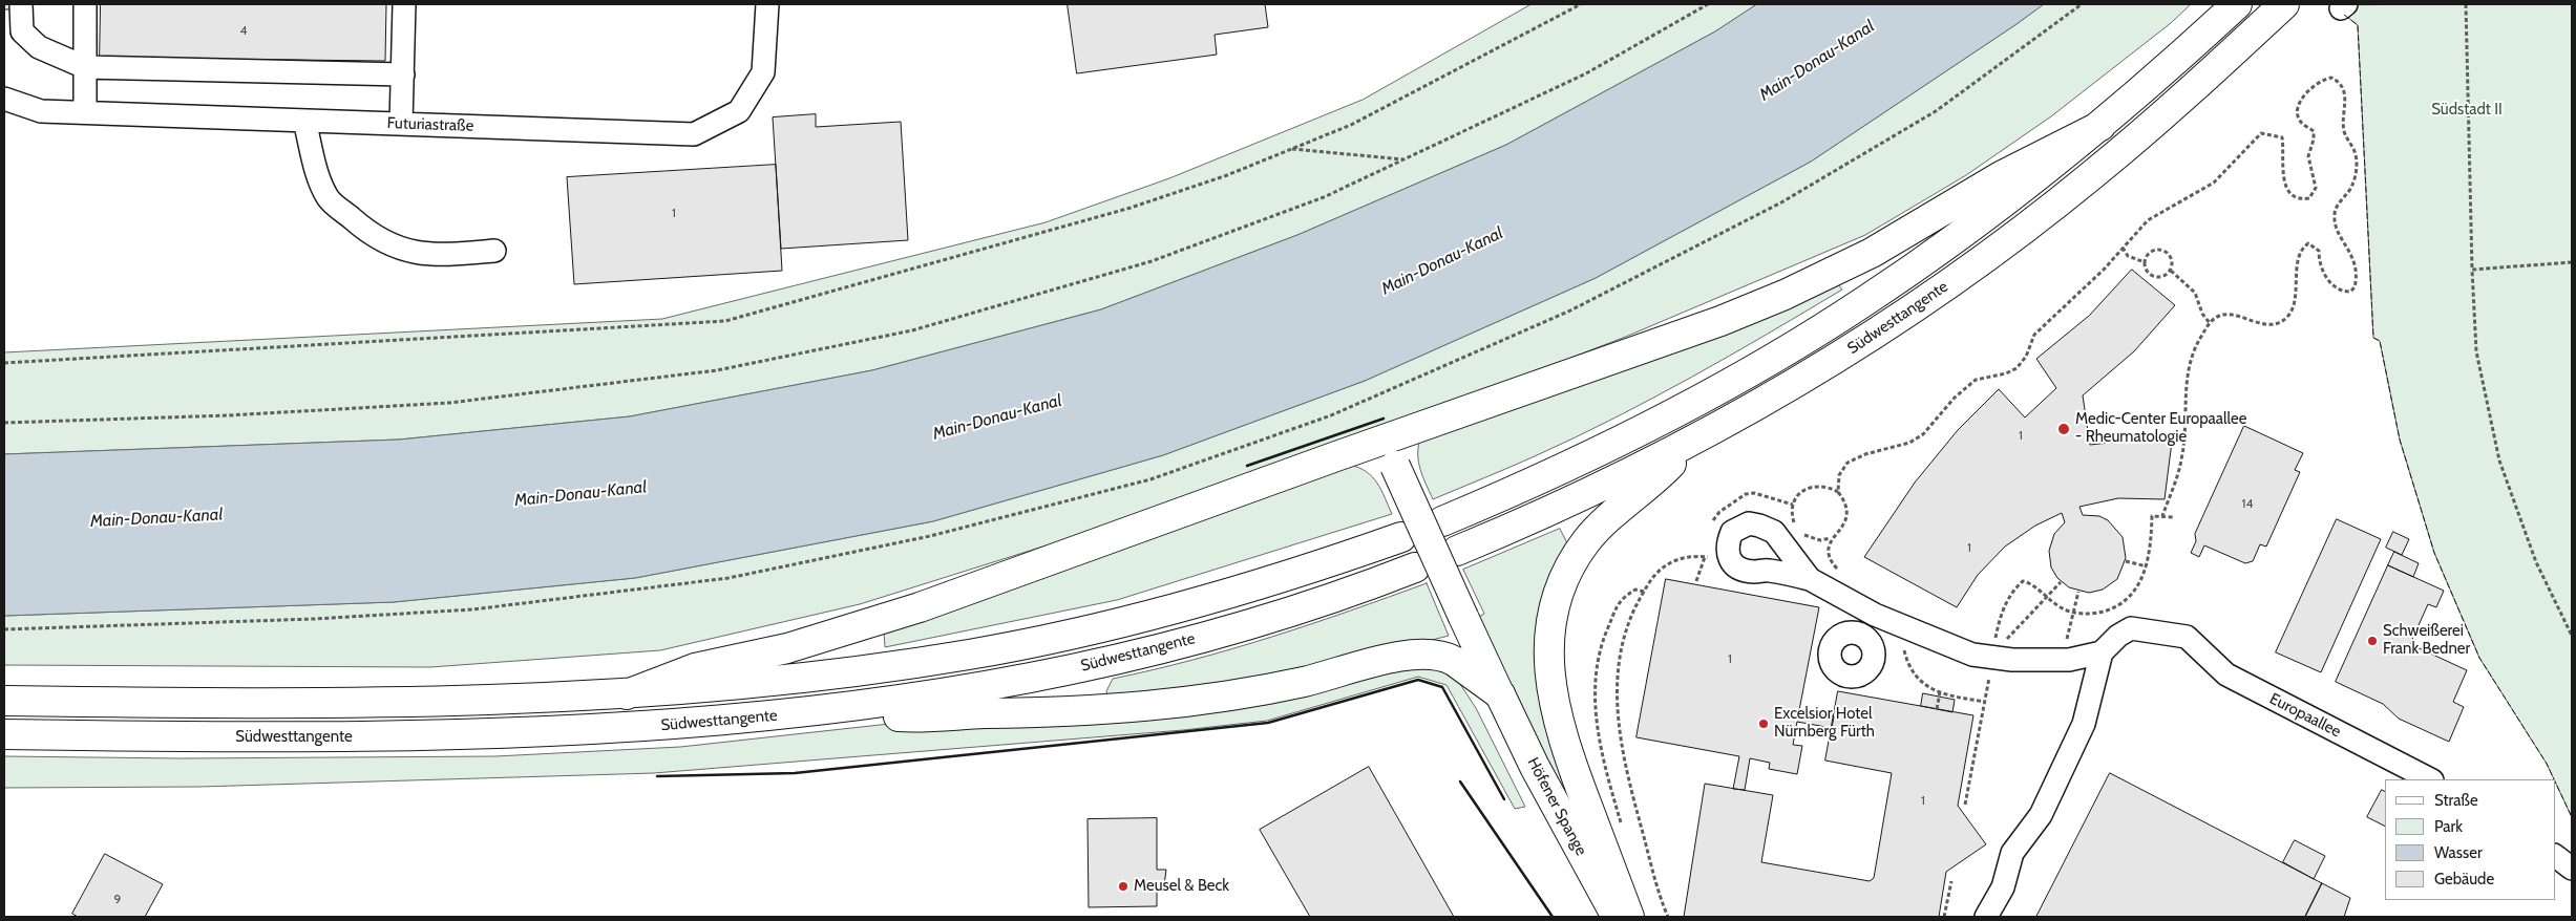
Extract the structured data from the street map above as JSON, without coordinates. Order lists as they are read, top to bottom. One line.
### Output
{"streets":{"main road":["Südwesttangente","Höfener Spange"],"street":["Futuriastraße","Europaallee"]},"water":["Main-Donau-Kanal"],"parks":["Südstadt II"],"places":["Medic-Center Europaallee - Rheumatologie","Schweißerei Frank Bedner","Excelsior Hotel Nürnberg Fürth","Meusel & Beck"],"house_numbers":["4","1","1","14","1","1","1","9"],"legend":["Straße","Park","Wasser","Gebäude"]}
